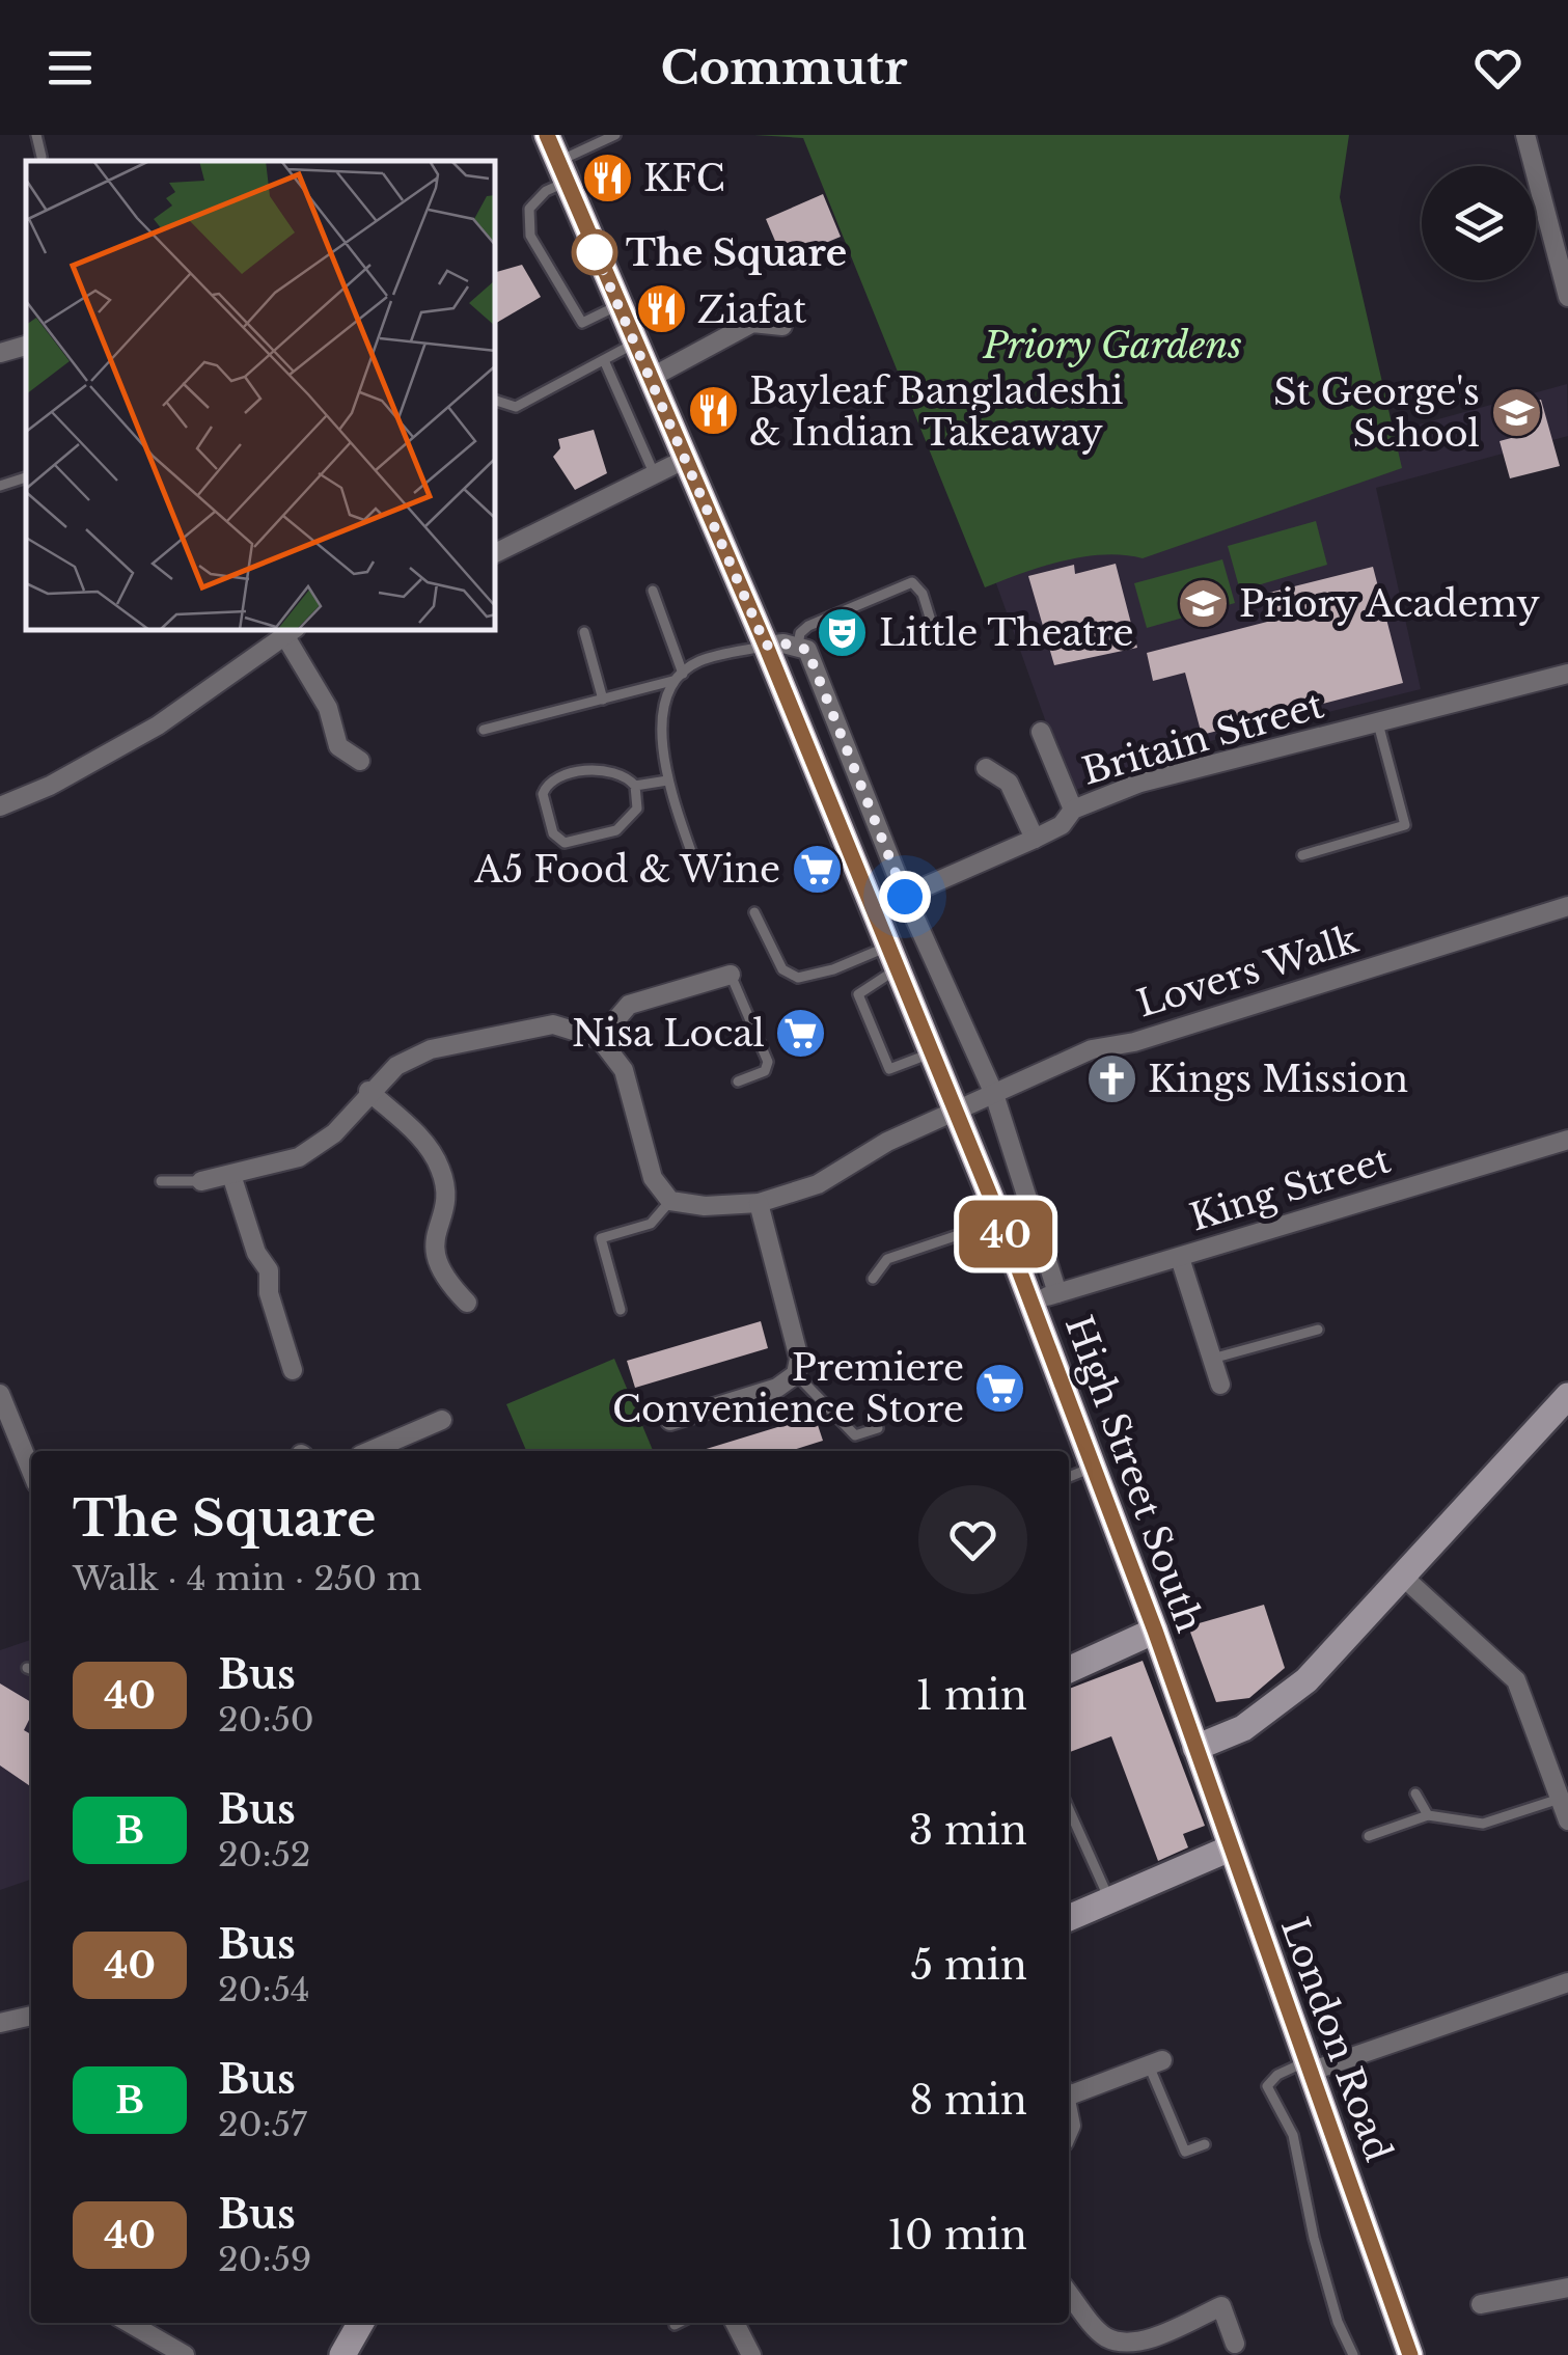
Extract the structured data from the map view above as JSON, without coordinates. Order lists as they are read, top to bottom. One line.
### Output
{"streets":{"main road":["High Street South","London Road"],"street":["Britain Street","Lovers Walk","King Street"]},"crossings":[["Britain Street","High Street South"],["Lovers Walk","High Street South"],["King Street","High Street South"],["High Street South","London Road"]],"parks":["Priory Gardens"],"places":{"restaurant":["KFC","Ziafat","Bayleaf Bangladeshi & Indian Takeaway"],"other":["The Square"],"school or university":["St George's School","Priory Academy"],"theatre":["Little Theatre"],"supermarket":["A5 Food & Wine","Nisa Local","Premiere Convenience Store"],"church":["Kings Mission"]},"lines":["bus line 40"],"page":{"header":"Commutr","on_map":"40","heading":["The Square","Walk · 4 min · 250 m"],"list":[{"mark":"40","name":"Bus","note":"20:50","value":"1 min"},{"mark":"B","name":"Bus","note":"20:52","value":"3 min"},{"mark":"40","name":"Bus","note":"20:54","value":"5 min"},{"mark":"B","name":"Bus","note":"20:57","value":"8 min"},{"mark":"40","name":"Bus","note":"20:59","value":"10 min"}]}}
